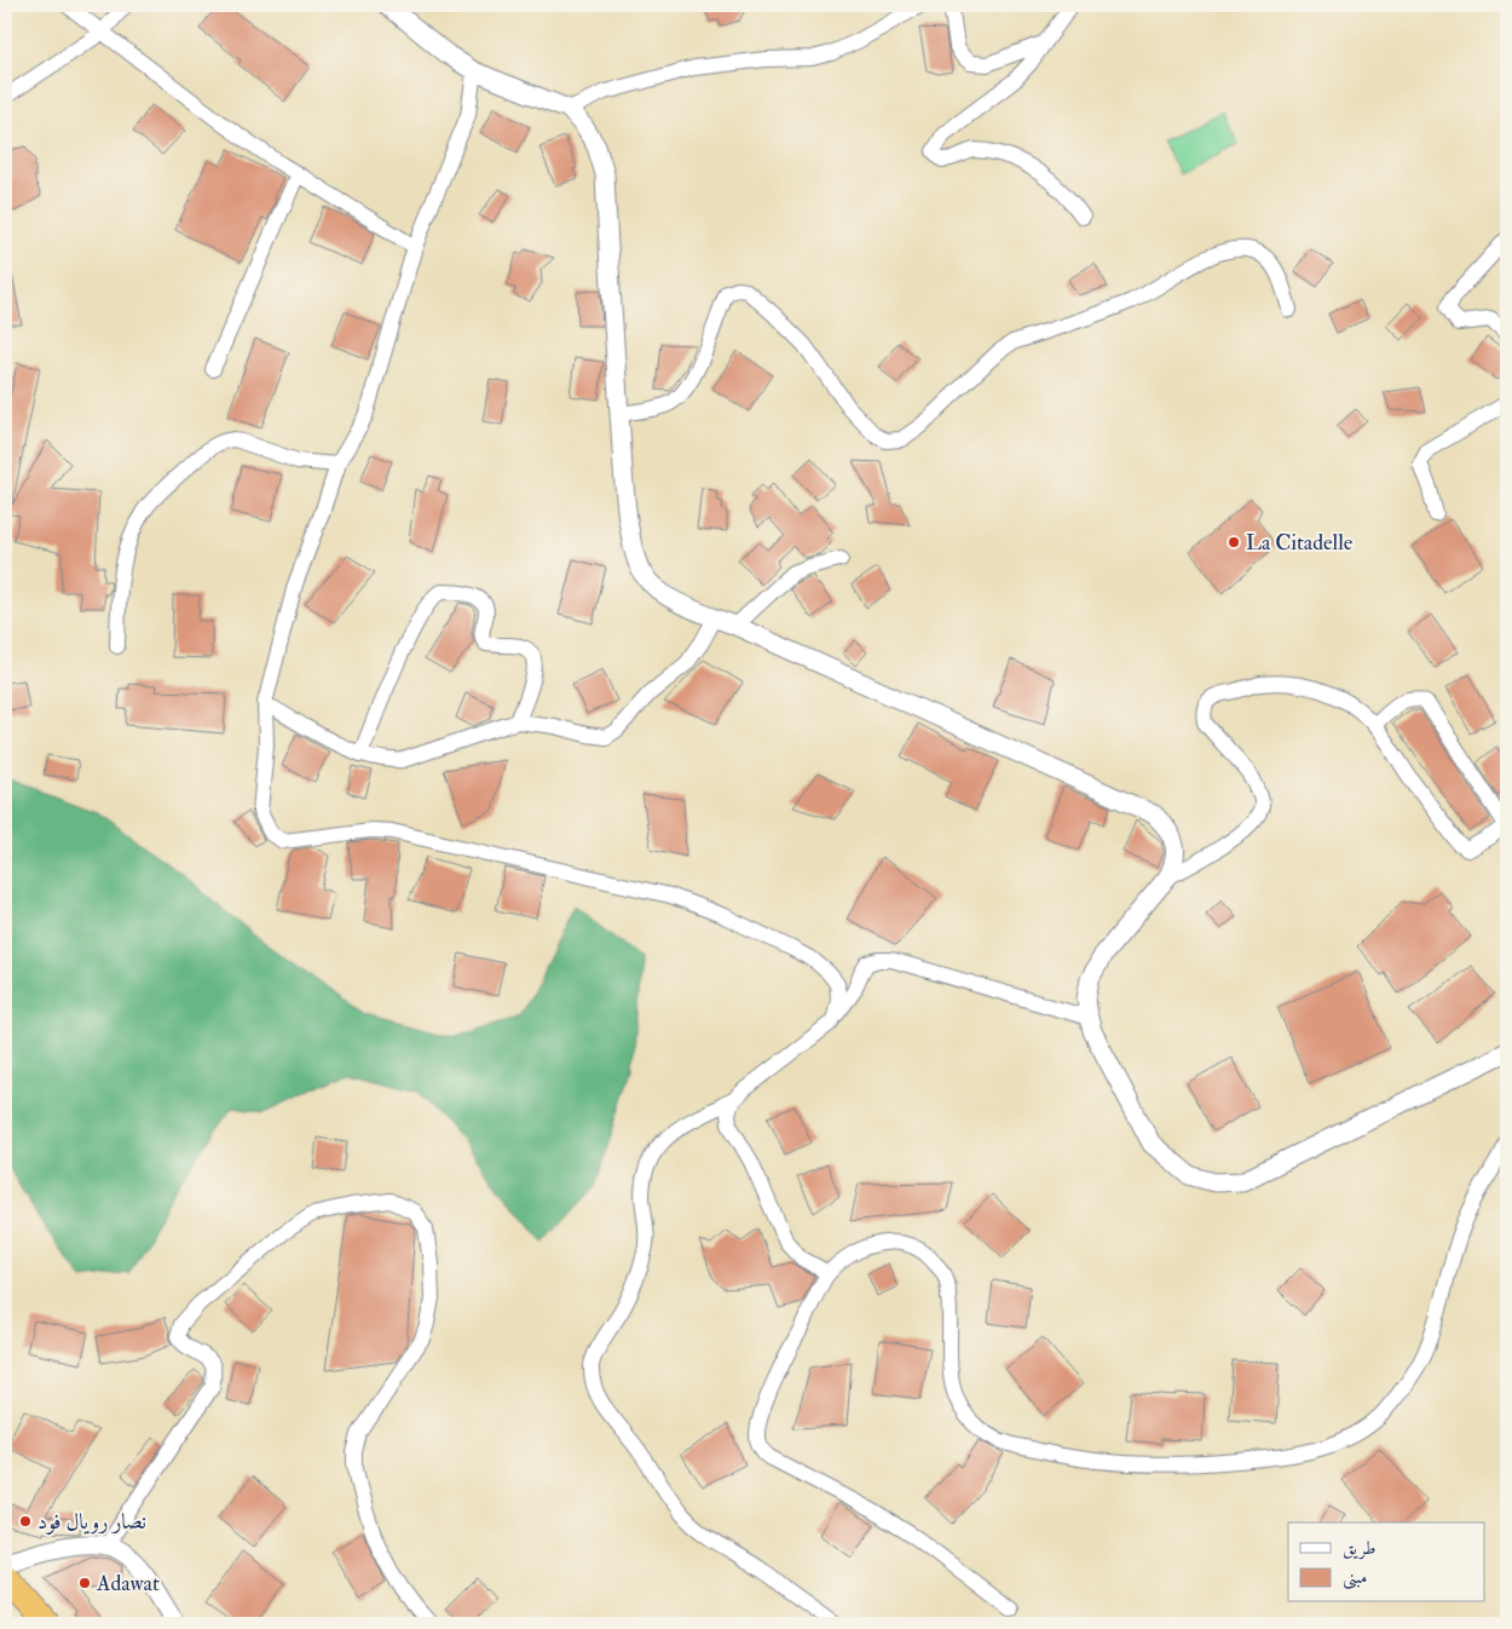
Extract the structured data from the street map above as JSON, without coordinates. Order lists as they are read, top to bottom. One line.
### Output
{"places":["La Citadelle","نصار رويال فود","Adawat"],"legend":["طريق","مبنى"]}
